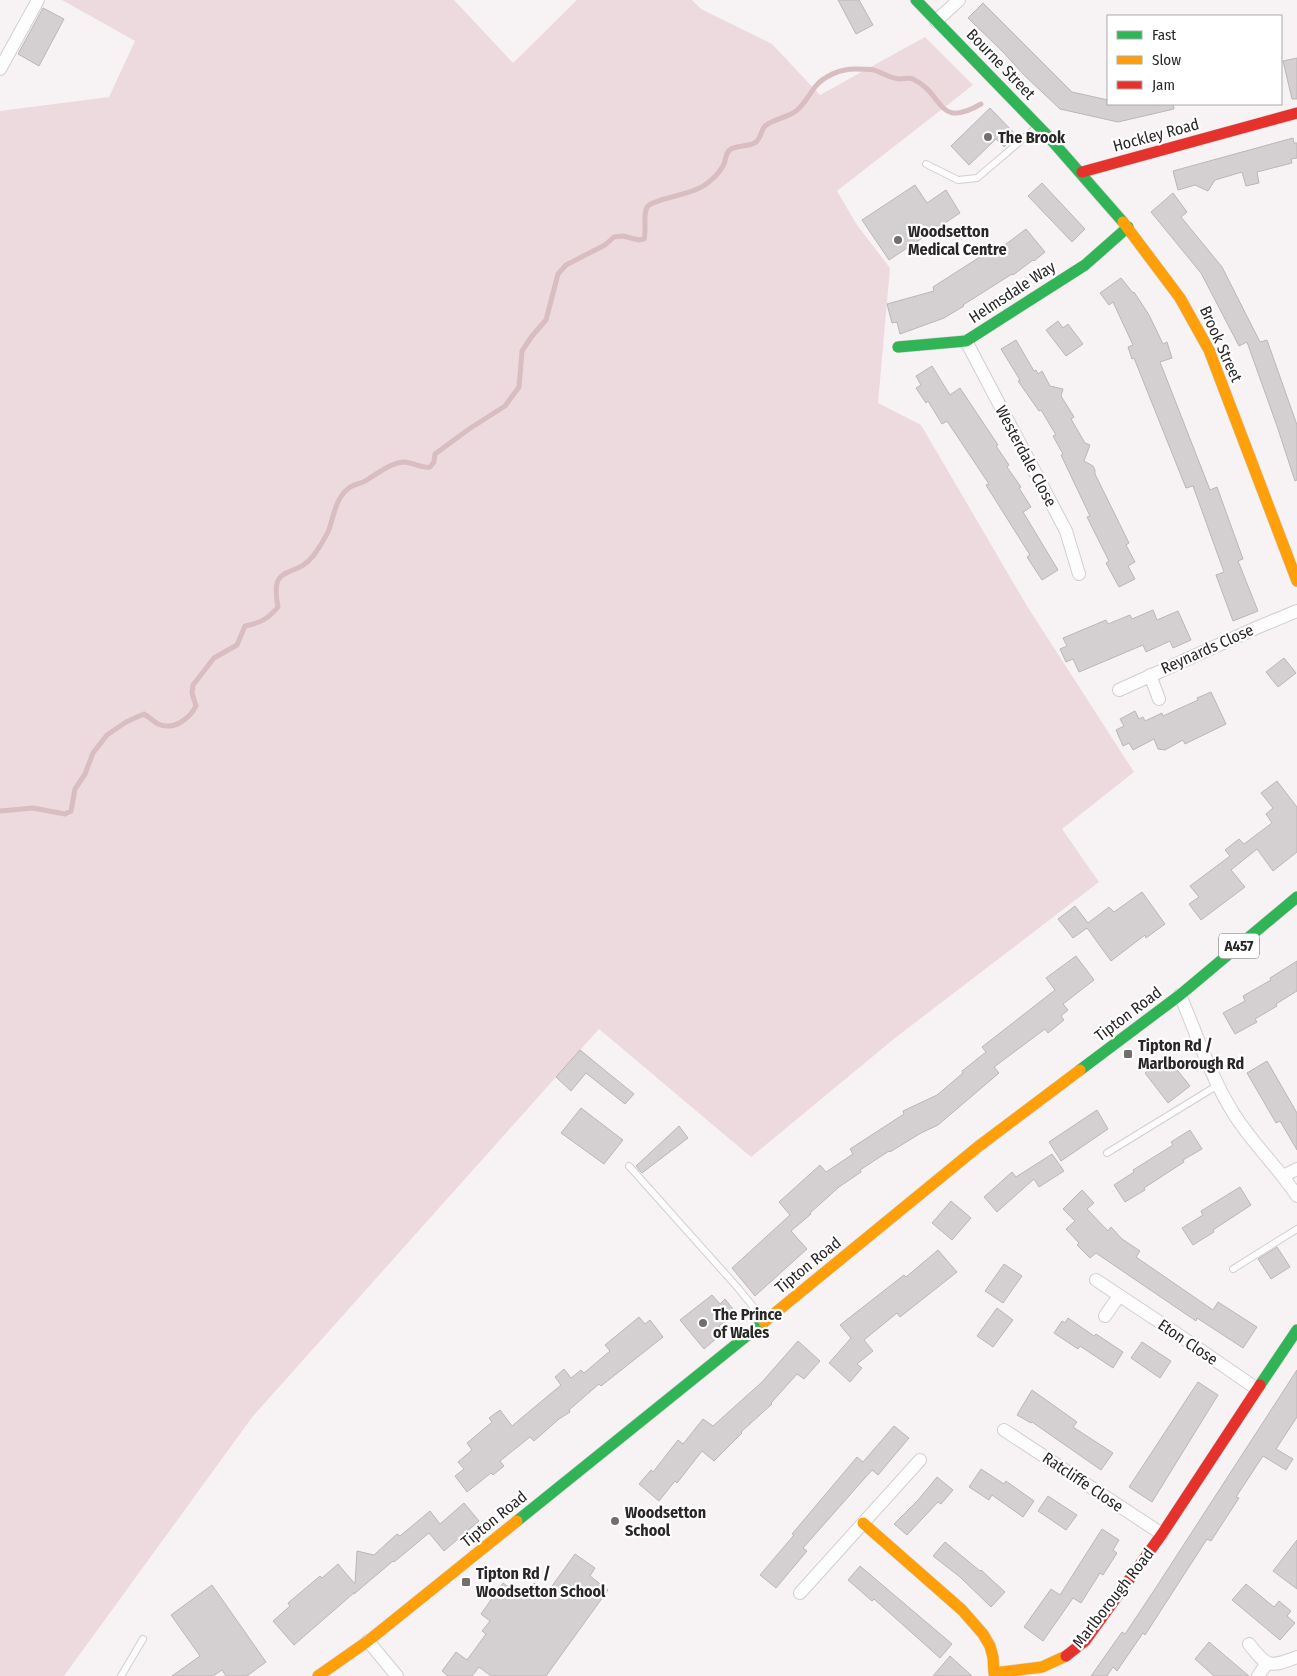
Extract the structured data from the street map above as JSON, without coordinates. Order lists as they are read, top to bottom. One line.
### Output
{"streets":{"street":["Bourne Street","Hockley Road","Helmsdale Way","Brook Street","Westerdale Close","Reynards Close","A457","Tipton Road","Eton Close","Ratcliffe Close","Marlborough Road"]},"crossings":[["Bourne Street","Brook Street"],["Hockley Road","Brook Street"],["Helmsdale Way","Brook Street"],["Helmsdale Way","Westerdale Close"],["Eton Close","Marlborough Road"],["Ratcliffe Close","Marlborough Road"]],"places":{"other":["The Brook","Woodsetton Medical Centre","The Prince of Wales","Woodsetton School"],"transit":["Tipton Rd / Marlborough Rd","Tipton Rd / Woodsetton School"]},"legend":["Fast","Slow","Jam"]}
